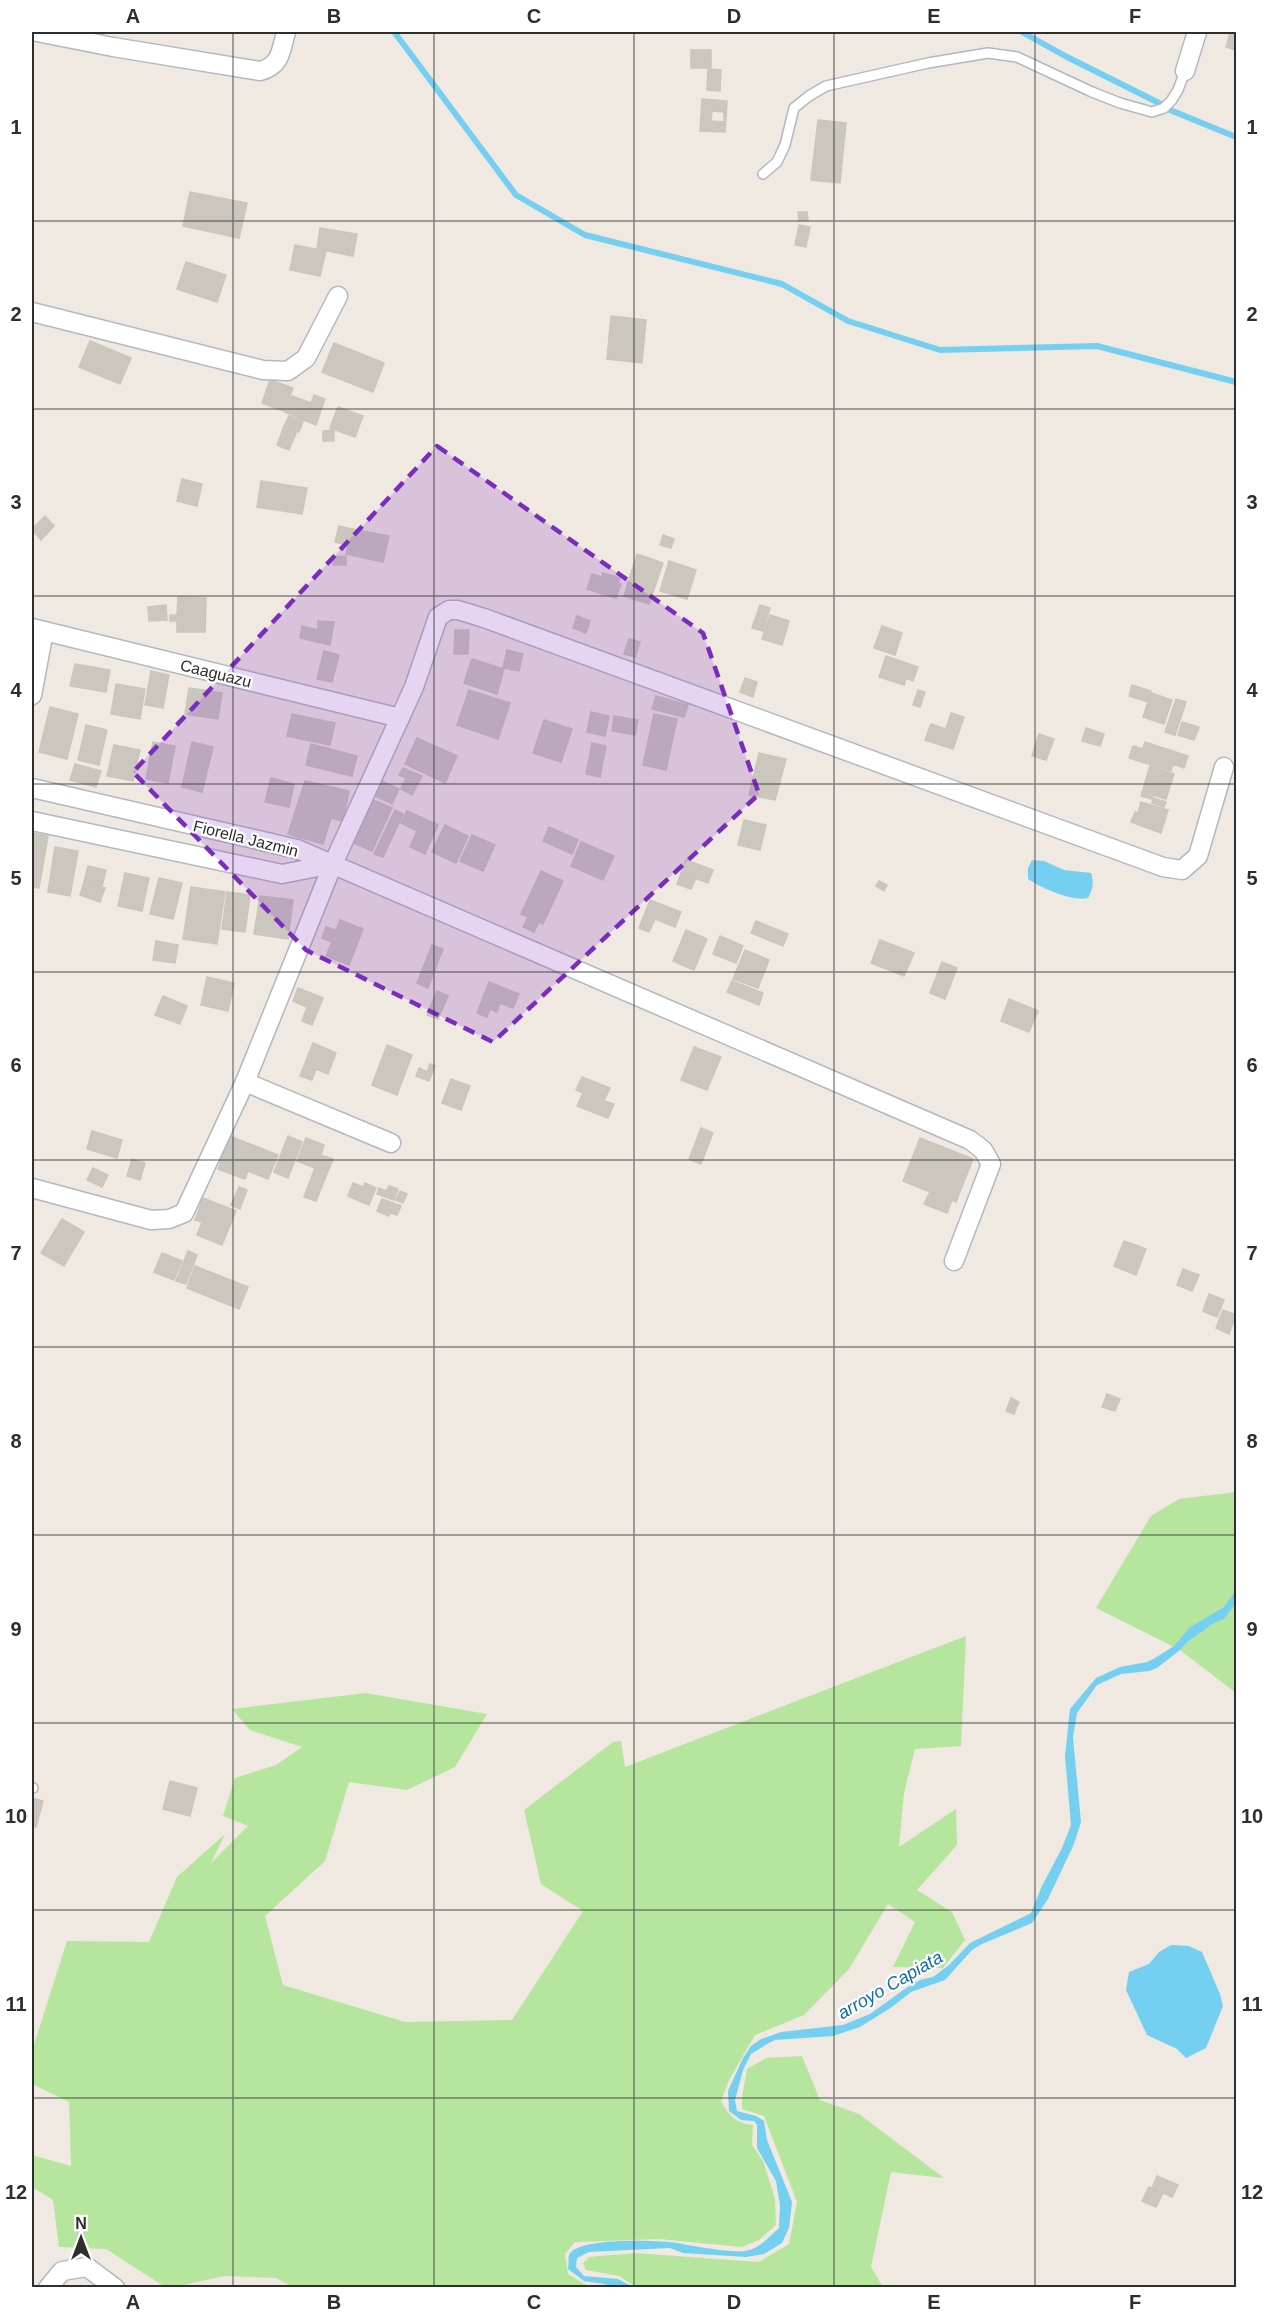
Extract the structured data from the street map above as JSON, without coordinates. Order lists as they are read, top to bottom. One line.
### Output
{"streets":{"street":["Caaguazu","Fiorella Jazmin"]},"water":["arroyo Capiata"],"north":"top","grid":{"columns":["A","B","C","D","E","F"],"rows":["1","2","3","4","5","6","7","8","9","10","11","12"]}}
